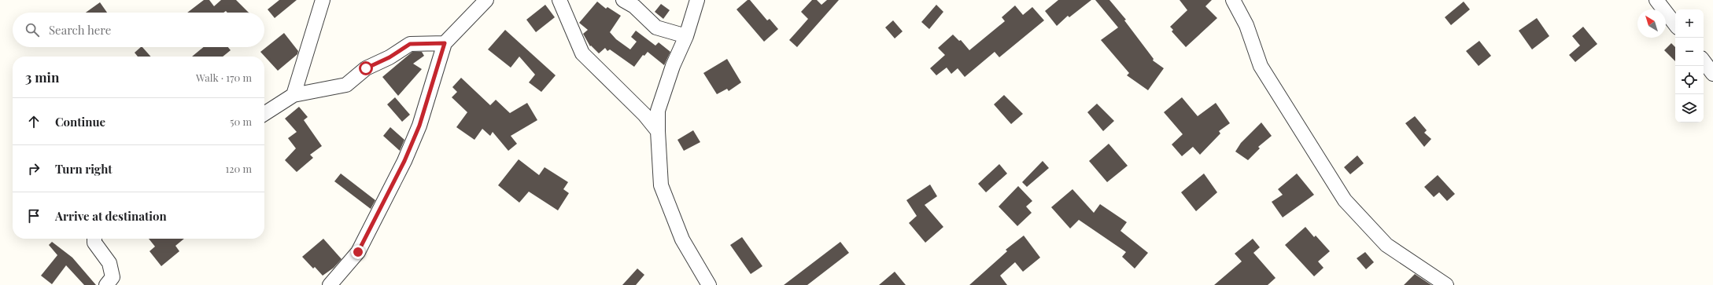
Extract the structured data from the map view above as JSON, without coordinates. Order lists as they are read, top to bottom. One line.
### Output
{"north":"top left","page":{"map_buttons":["+","−"],"search":"Search here","heading":["3 min","Walk · 170 m"],"list":[["Continue","50 m"],["Turn right","120 m"],"Arrive at destination"]}}
